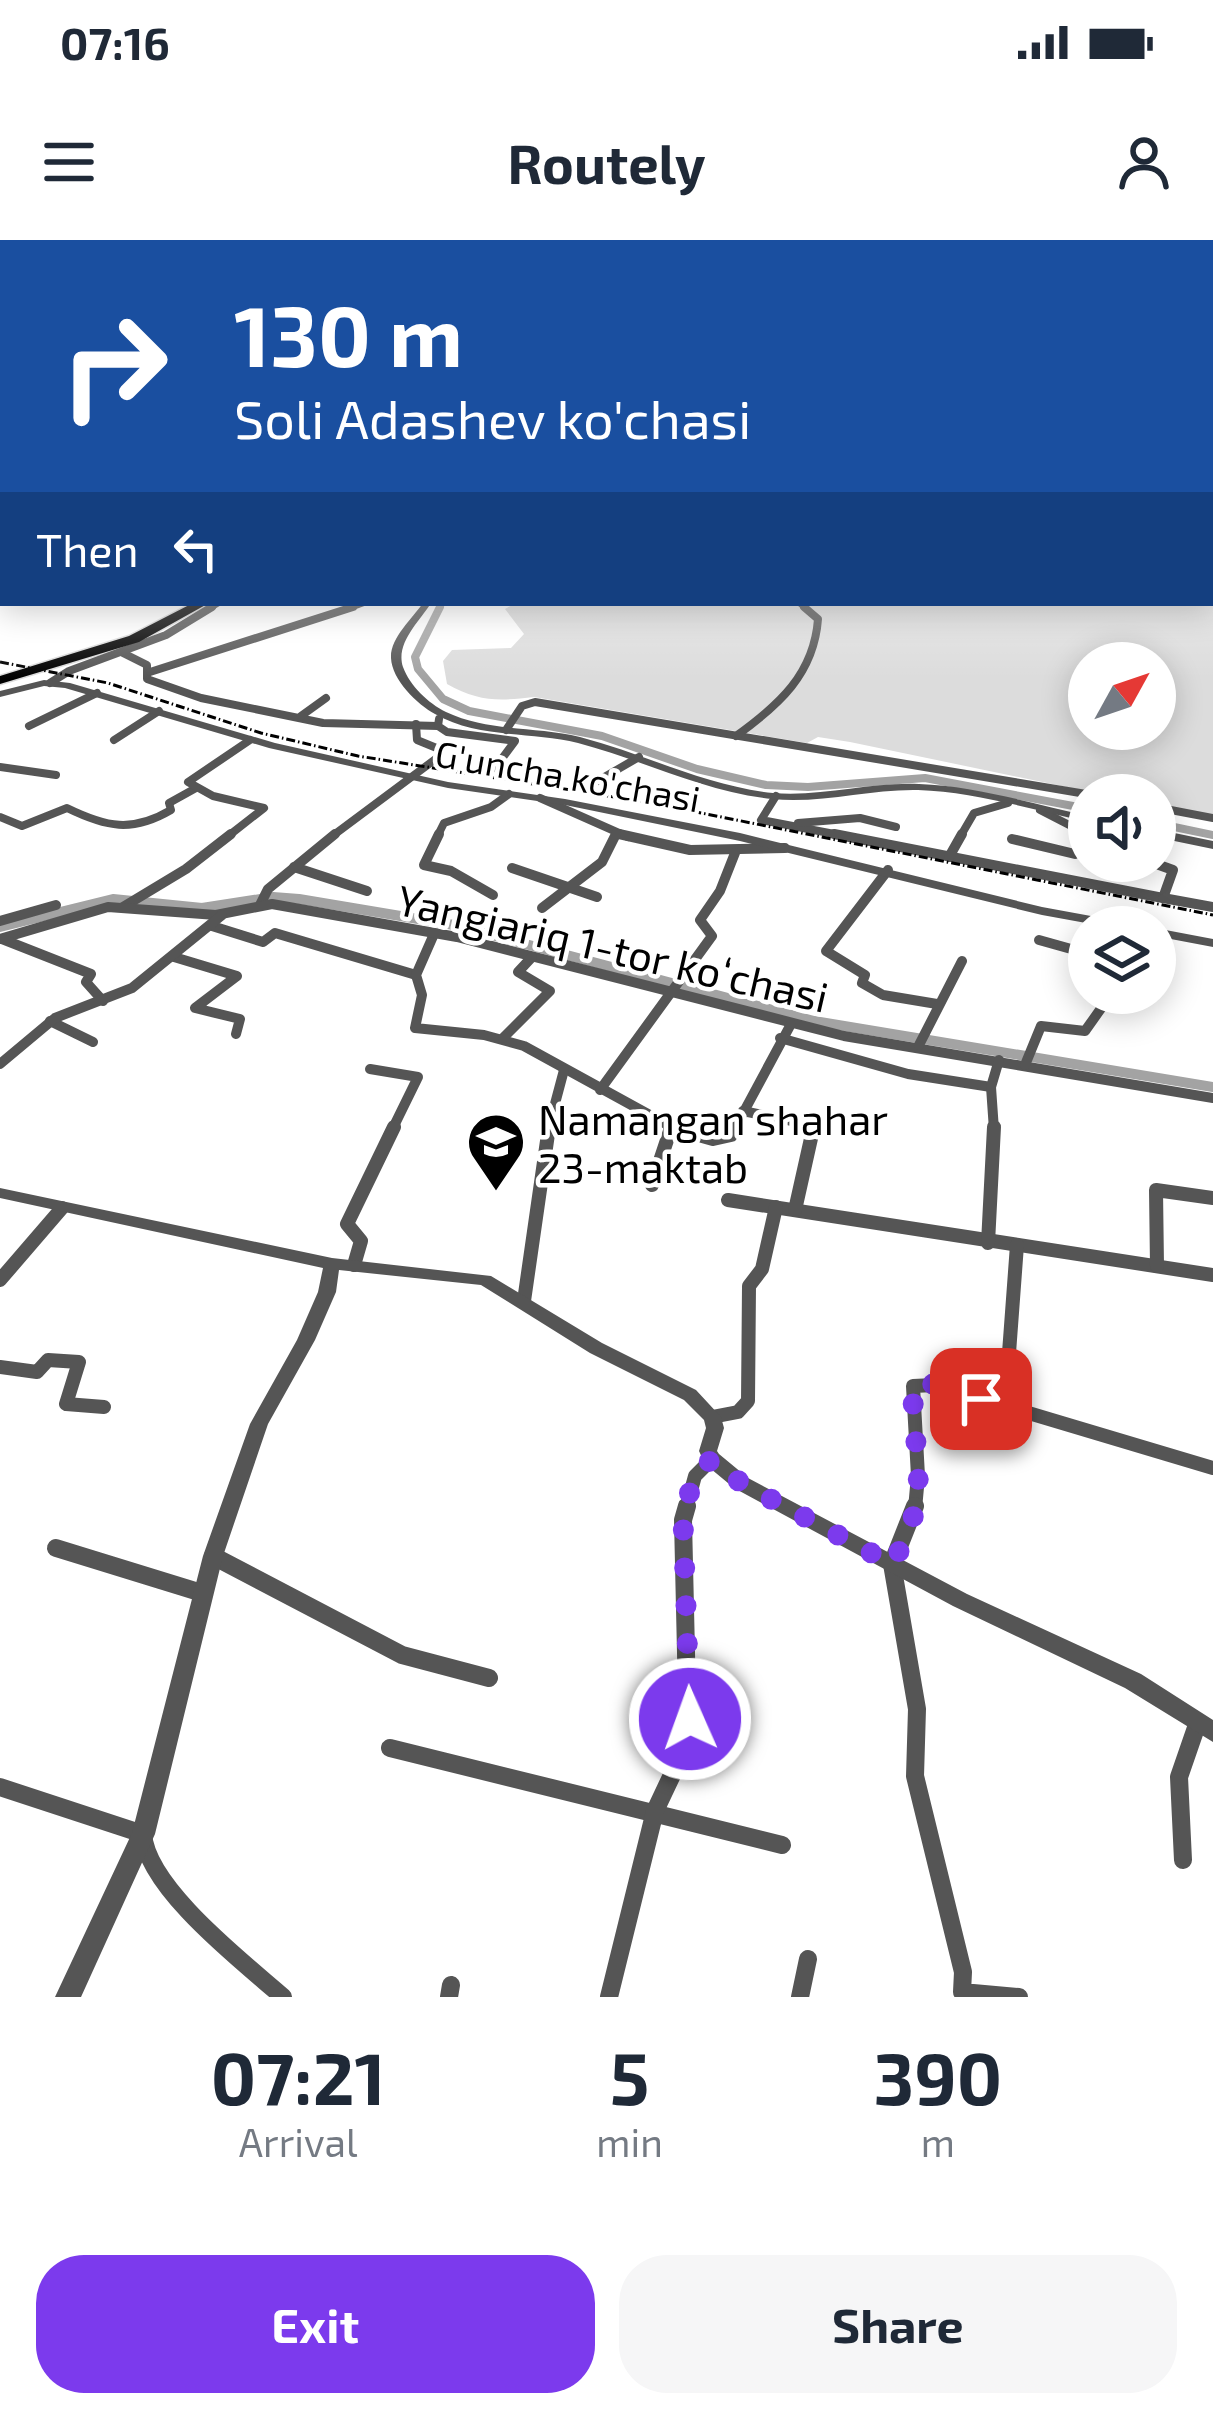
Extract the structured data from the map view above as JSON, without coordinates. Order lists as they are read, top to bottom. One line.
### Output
{"streets":{"street":["G'uncha ko'chasi","Yangiariq 1-tor koʻchasi"]},"places":{"school or university":["Namangan shahar 23-maktab"]},"north":"top right","page":{"status":"07:16","header":"Routely","turn":["130 m","Soli Adashev ko'chasi"],"then":"Then","eta":["07:21","Arrival","5","min","390","m"],"buttons":["Exit","Share"]}}
